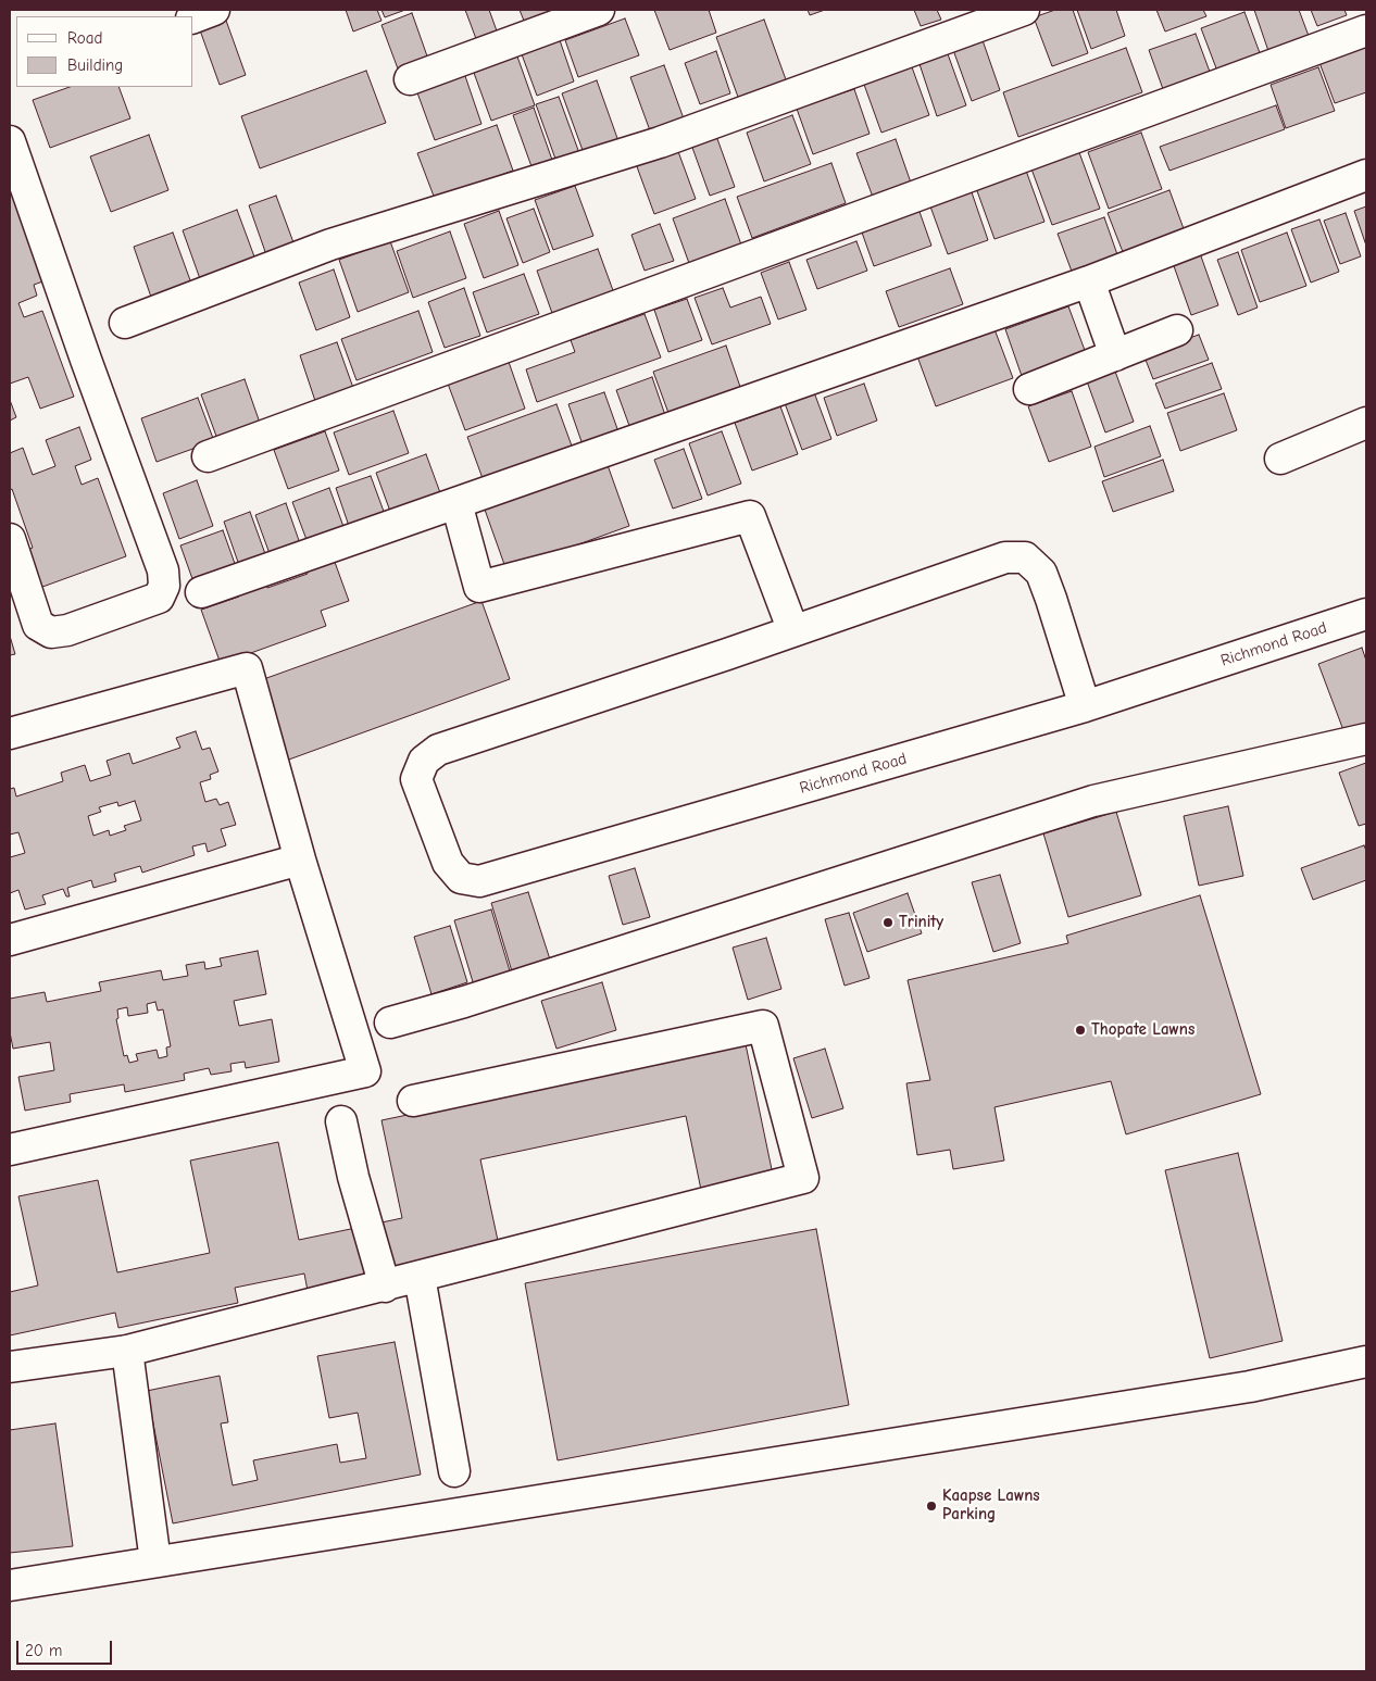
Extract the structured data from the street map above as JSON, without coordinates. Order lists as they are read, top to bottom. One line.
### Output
{"streets":{"street":["Richmond Road"]},"places":["Trinity","Thopate Lawns","Kaapse Lawns Parking"],"legend":["Road","Building"],"scale_bar":"20 m"}
